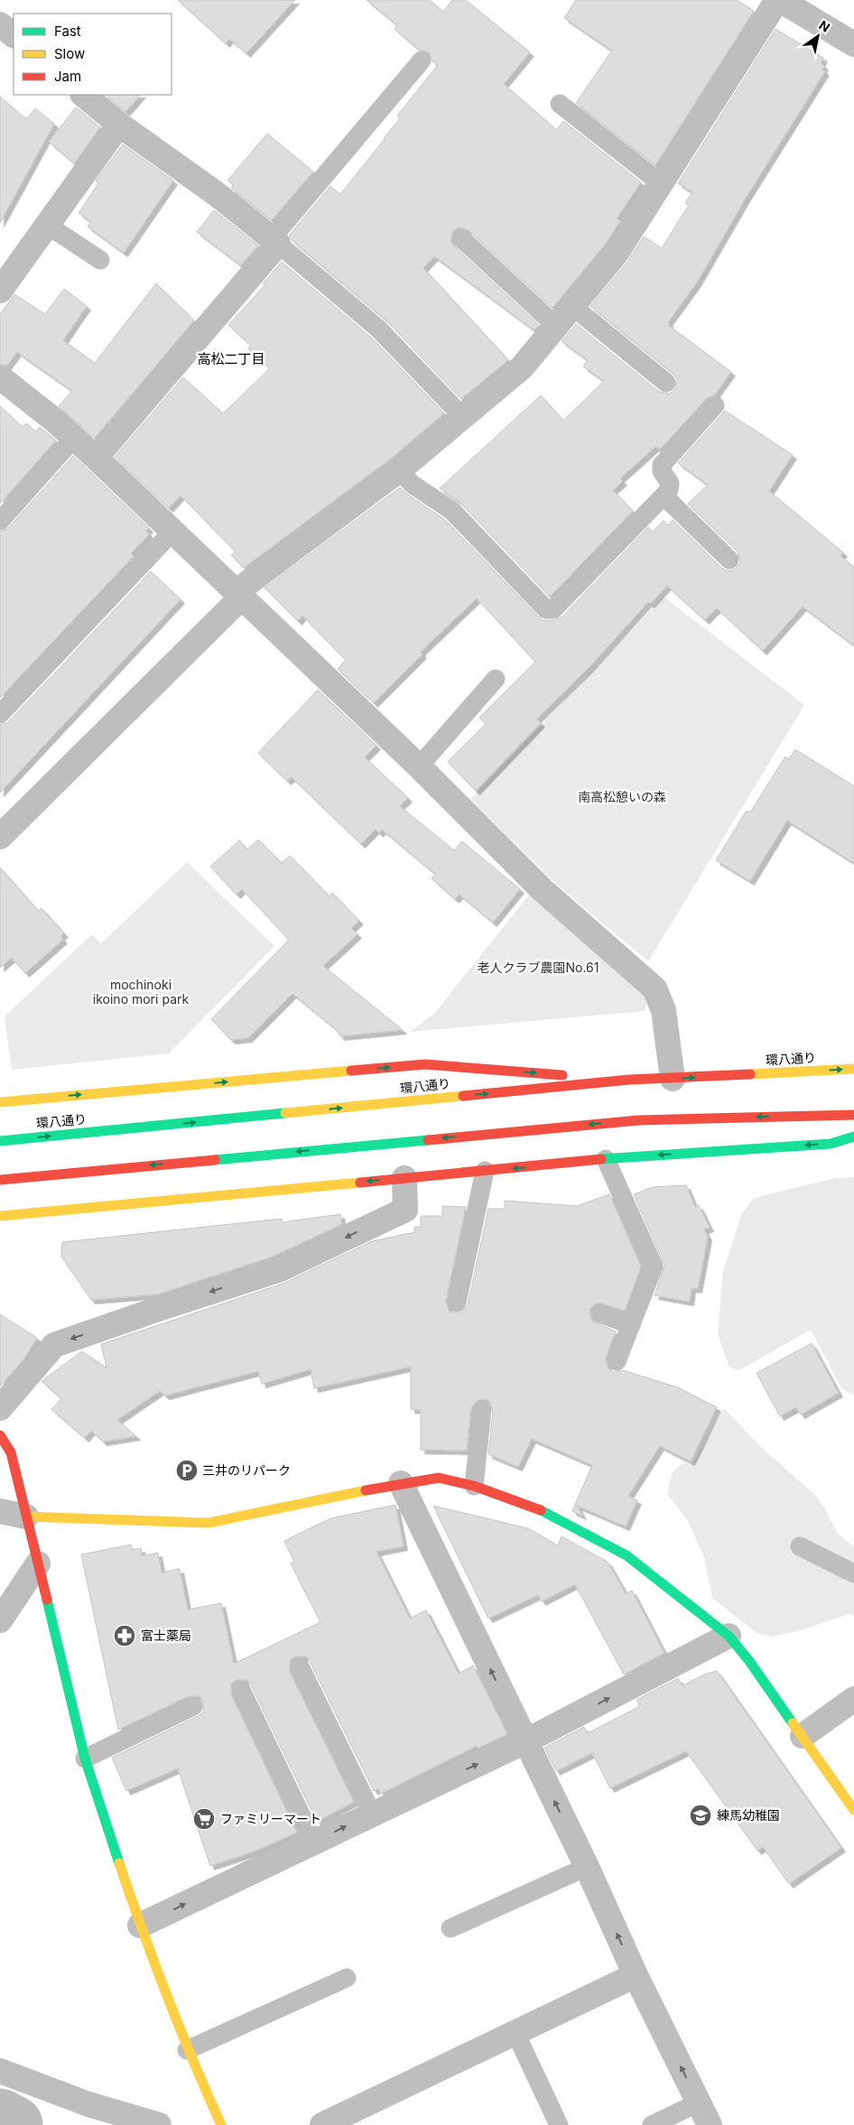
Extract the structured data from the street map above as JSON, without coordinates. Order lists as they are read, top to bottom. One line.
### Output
{"streets":{"main road":["環八通り"]},"districts":["高松二丁目"],"parks":["南高松憩いの森","老人クラブ農園No.61","mochinoki ikoino mori park"],"places":{"parking":["三井のリパーク"],"pharmacy":["富士薬局"],"school or university":["練馬幼稚園"],"supermarket":["ファミリーマート"]},"legend":["Fast","Slow","Jam"],"north":"top right"}
